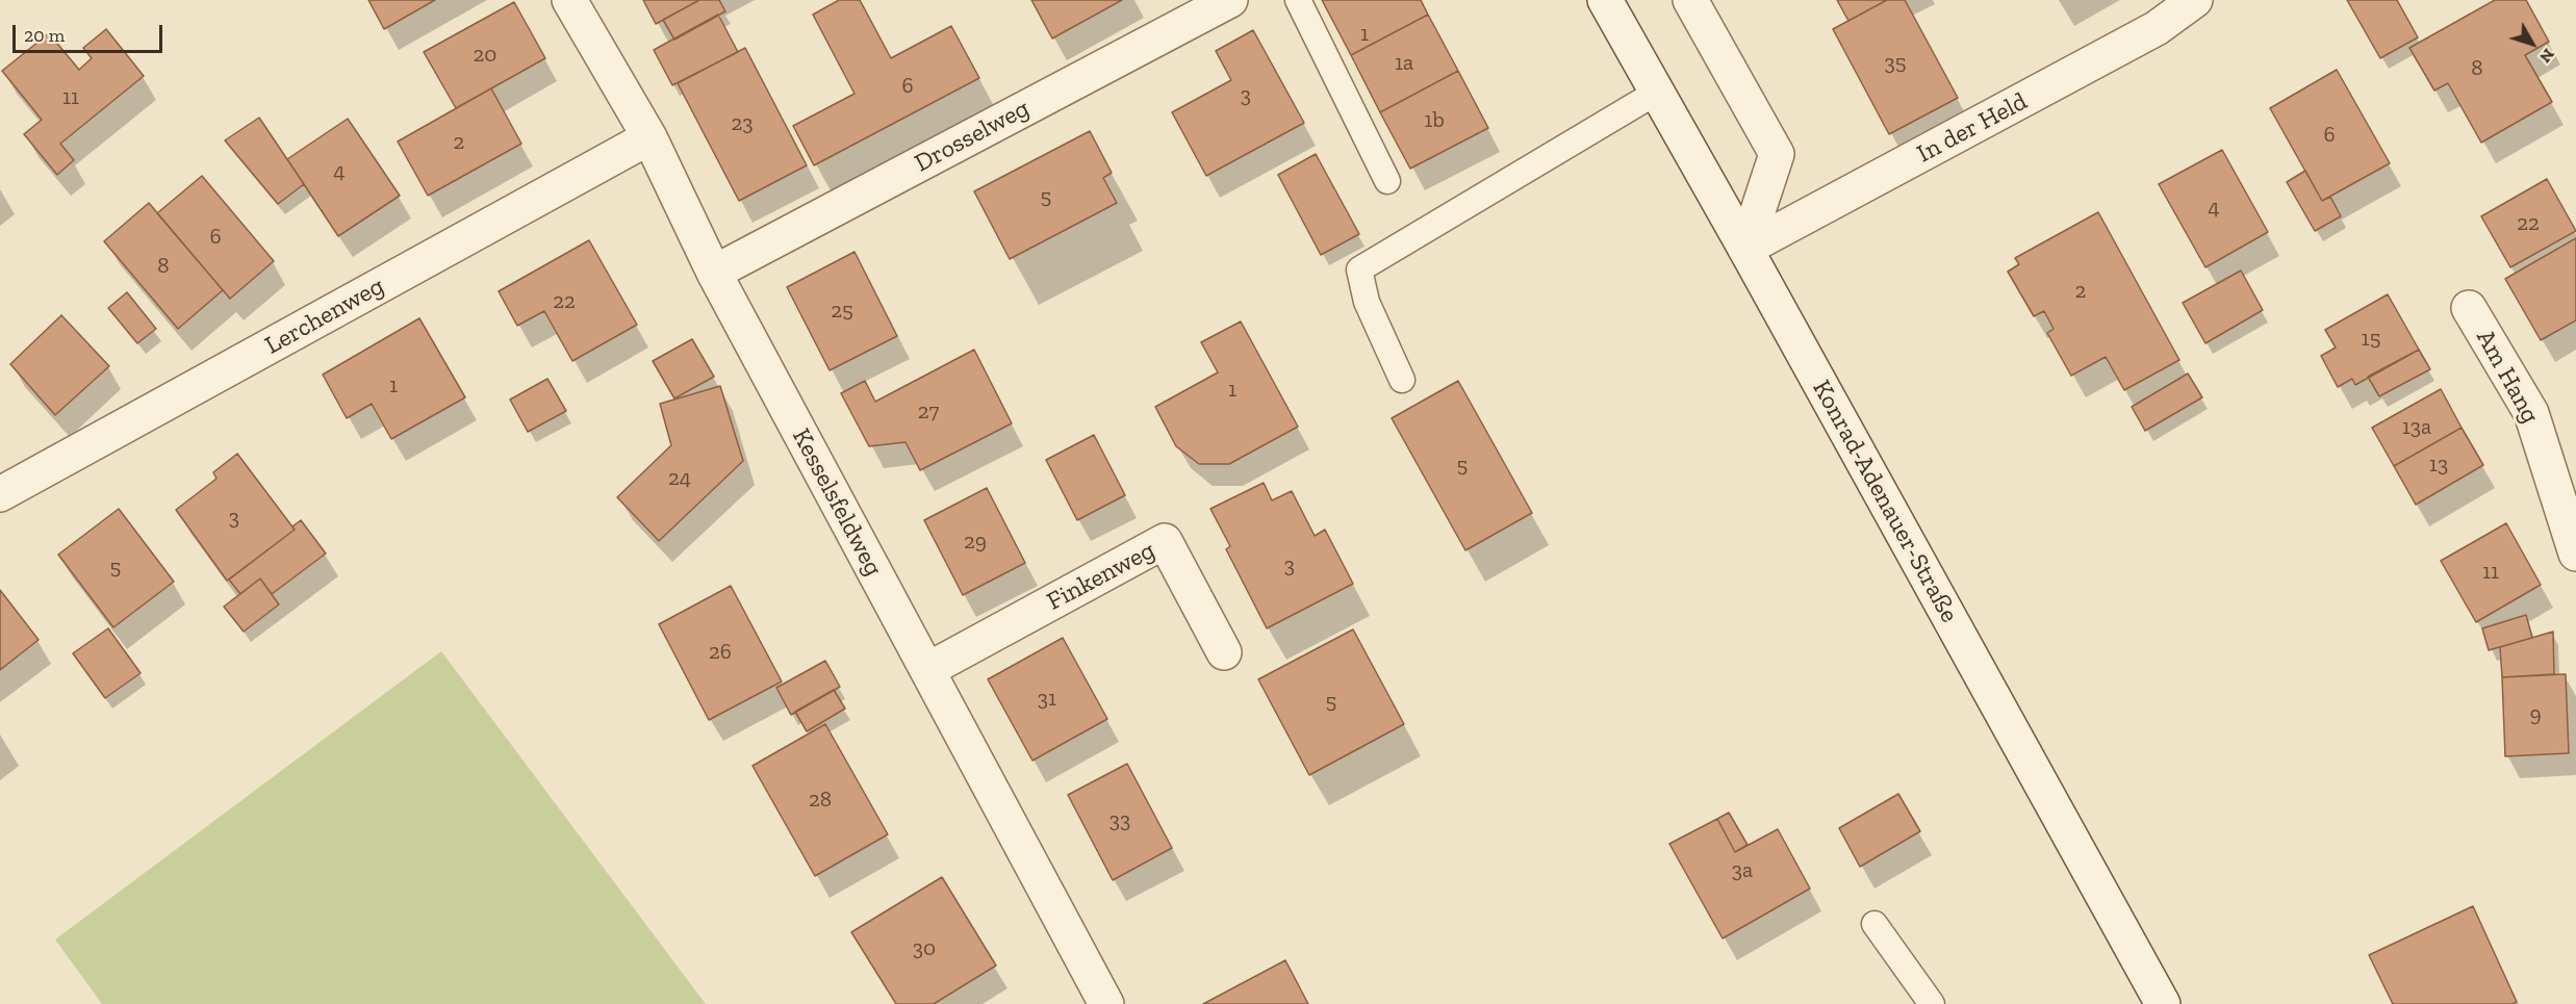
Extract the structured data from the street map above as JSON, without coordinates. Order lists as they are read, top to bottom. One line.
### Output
{"streets":{"street":["In der Held","Drosselweg","Lerchenweg","Am Hang","Konrad-Adenauer-Straße","Kesselsfeldweg","Finkenweg"]},"crossings":[["In der Held","Konrad-Adenauer-Straße"],["Drosselweg","Kesselsfeldweg"],["Lerchenweg","Kesselsfeldweg"],["Kesselsfeldweg","Finkenweg"]],"house_numbers":["1","20","1a","35","8","6","3","11","1b","23","6","2","4","5","4","22","6","8","2","22","25","15","1","1","27","13a","13","5","24","3","29","3","5","11","26","31","5","9","28","33","3a","30"],"scale_bar":"20 m","north":"bottom right"}
